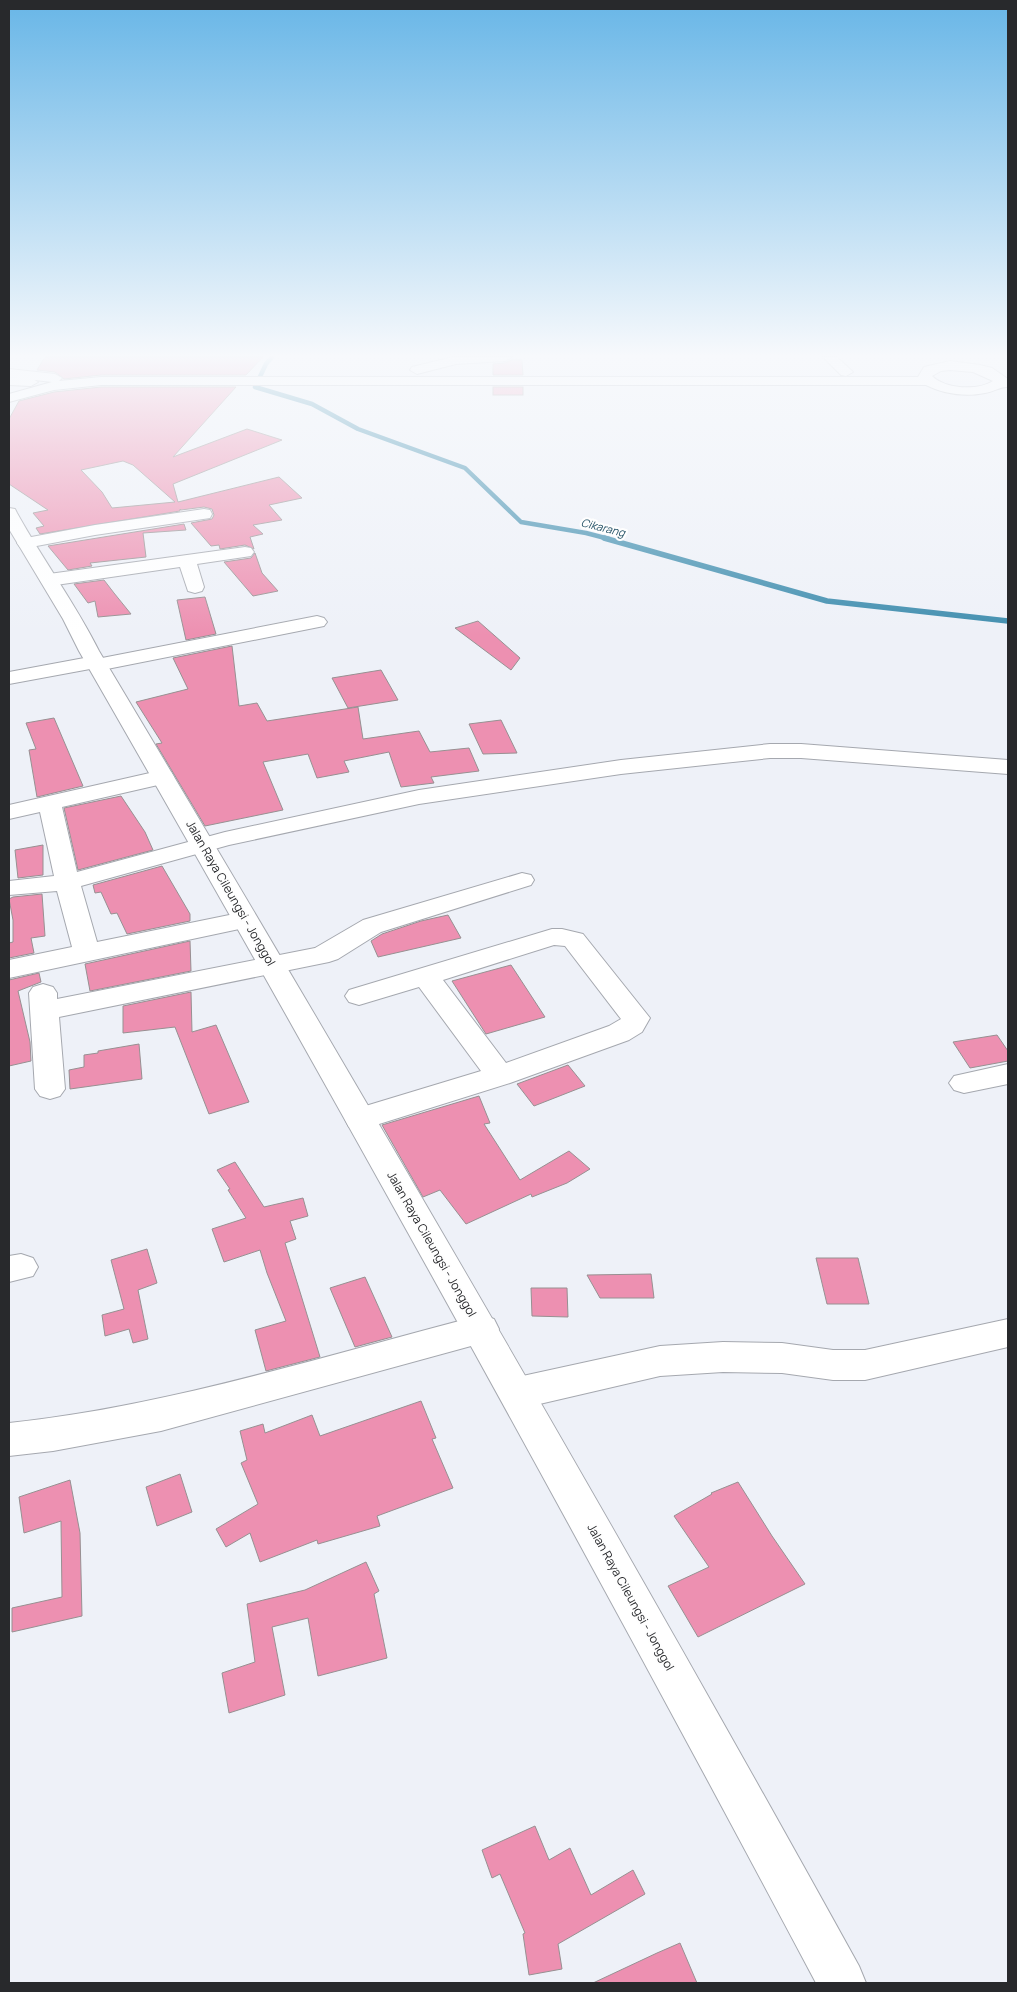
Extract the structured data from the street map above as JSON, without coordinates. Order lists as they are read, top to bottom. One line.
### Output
{"streets":{"street":["Jalan Raya Cileungsi - Jonggol"]},"water":["Cikarang"]}
